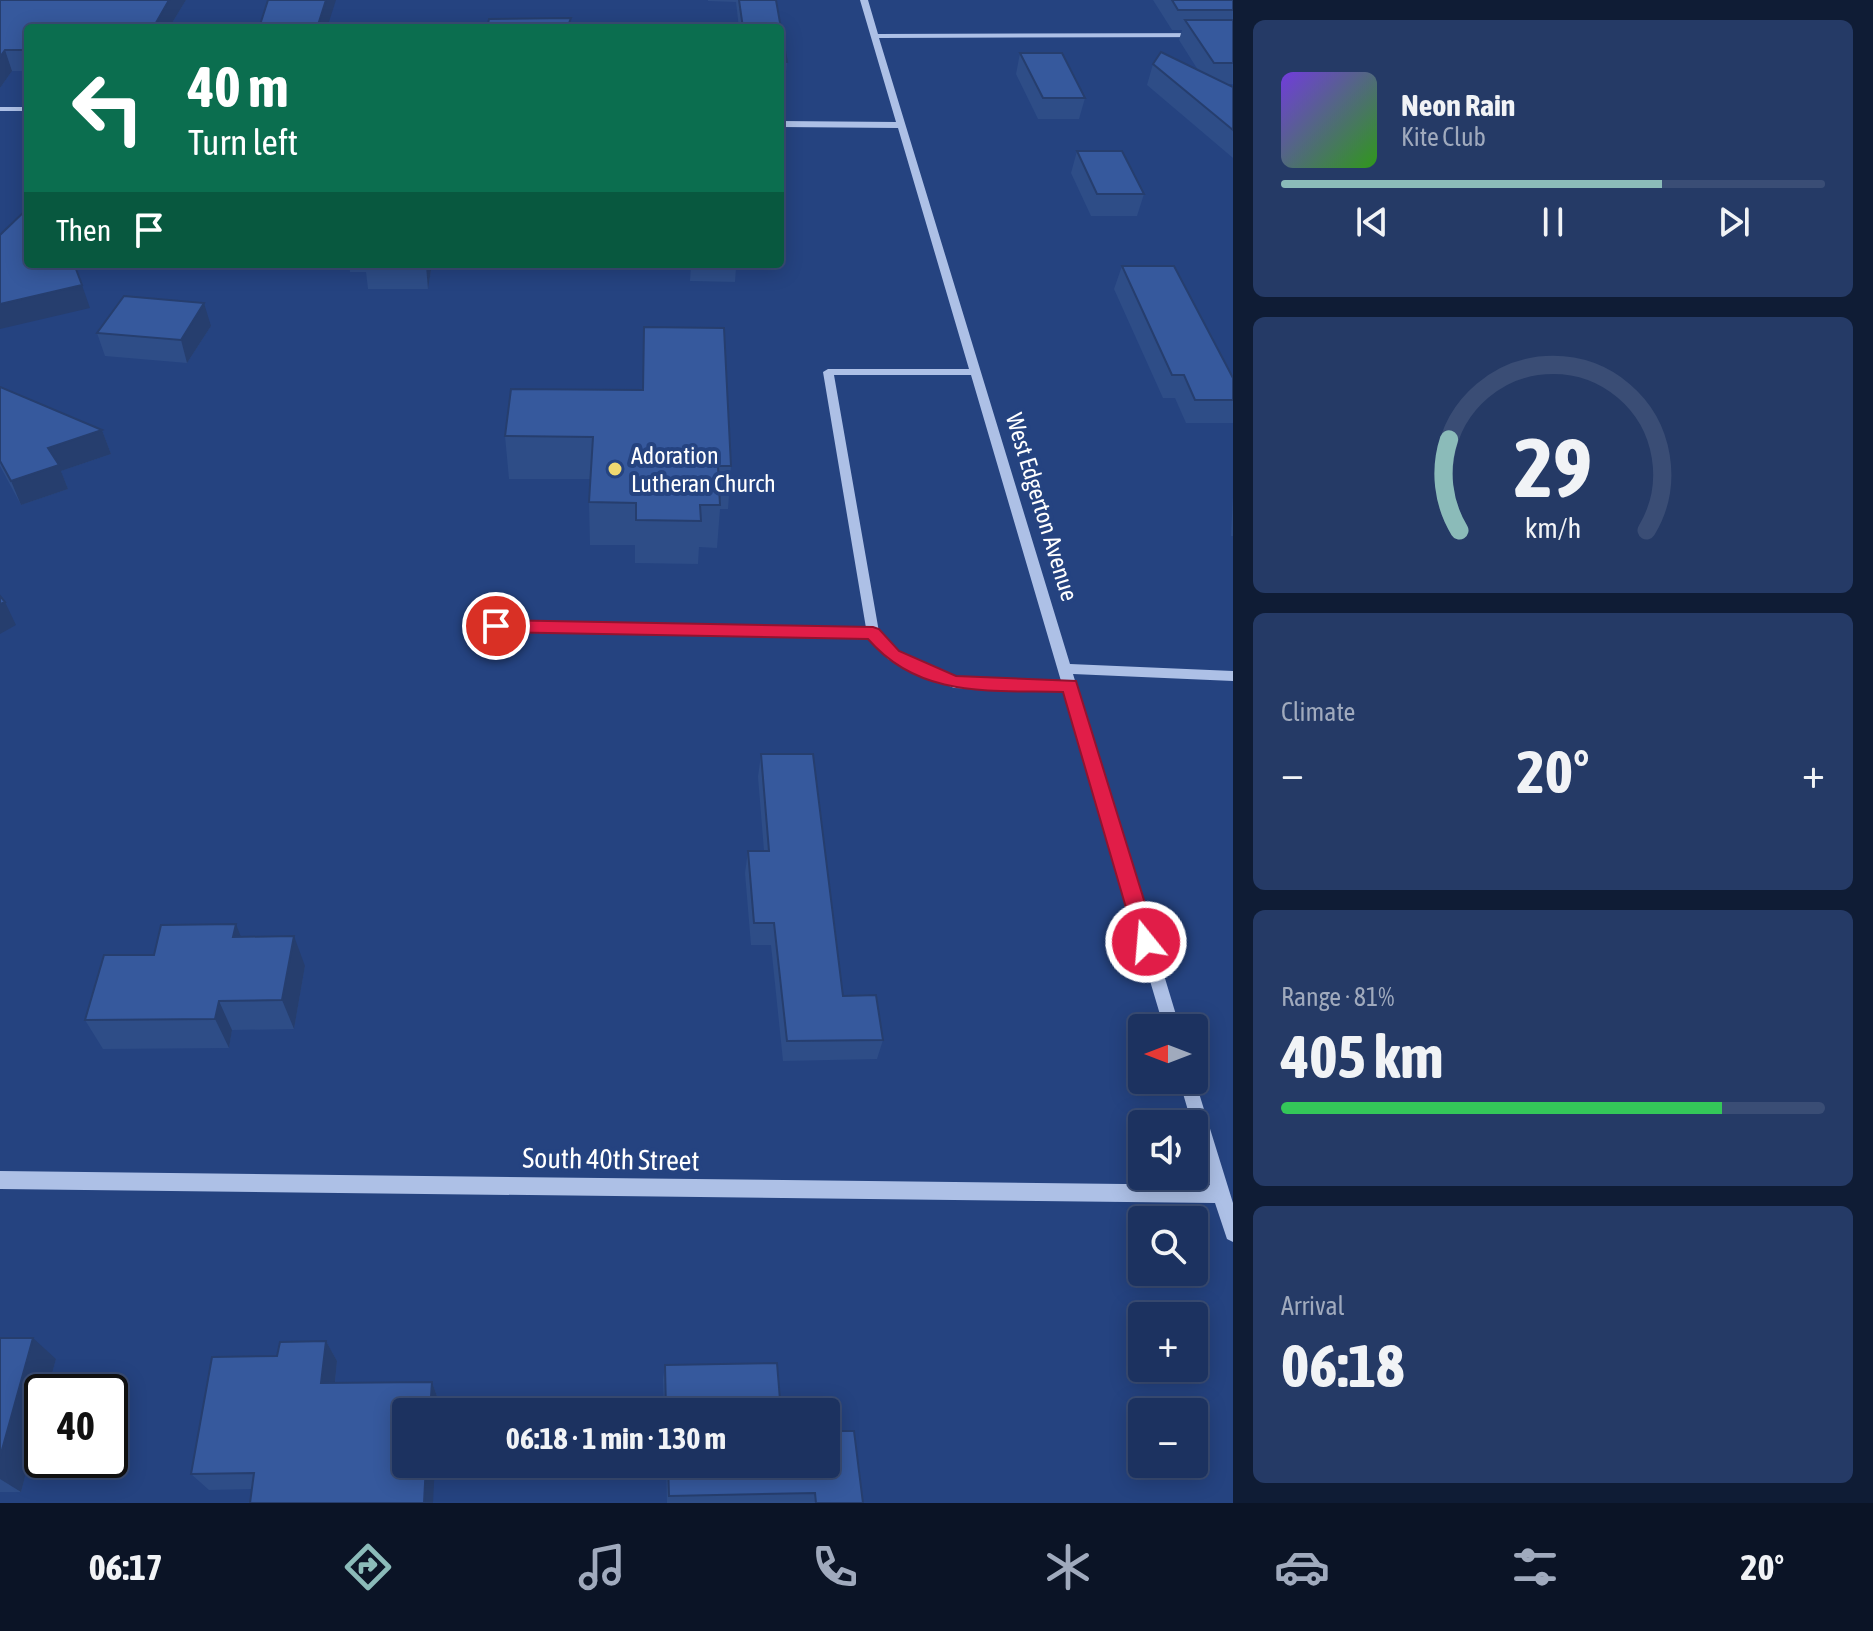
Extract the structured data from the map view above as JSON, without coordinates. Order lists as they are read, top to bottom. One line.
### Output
{"streets":{"street":["West Edgerton Avenue","South 40th Street"]},"places":["Adoration Lutheran Church"],"north":"left","page":{"turn":["40 m","Turn left"],"song":["Neon Rain","Kite Club"],"then":"Then","tile":["Climate",["Range · 81%","405 km"],["Arrival","06:18"]],"heat":["−","20°","+"],"map_buttons":["+","−"],"limit":"40","trip":"06:18 · 1 min · 130 m","tabs":["06:17","20°"],"gauge":["29","km/h"]}}
